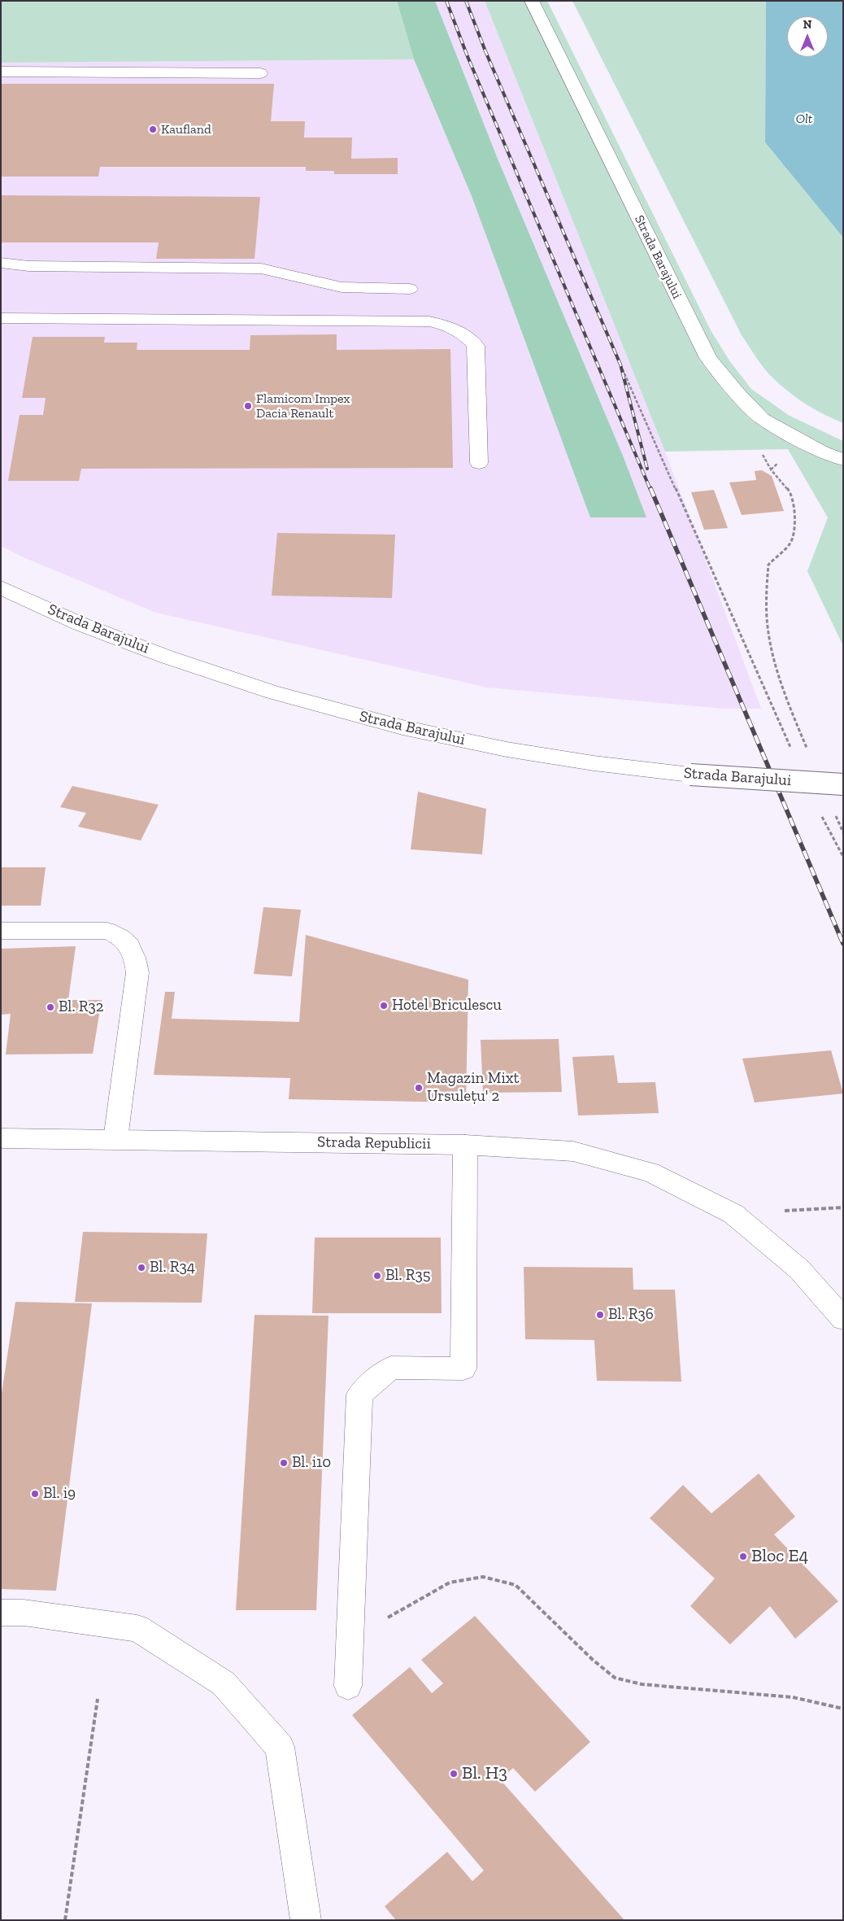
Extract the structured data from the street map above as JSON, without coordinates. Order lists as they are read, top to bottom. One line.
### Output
{"streets":{"main road":["Strada Barajului","Strada Republicii"]},"water":["Olt"],"places":["Kaufland","Flamicom Impex Dacia Renault","Hotel Briculescu","Bl. R32","Magazin Mixt Ursulețu' 2","Bl. R34","Bl. R35","Bl. R36","Bl. i10","Bl. i9","Bloc E4","Bl. H3"],"north":"top"}
